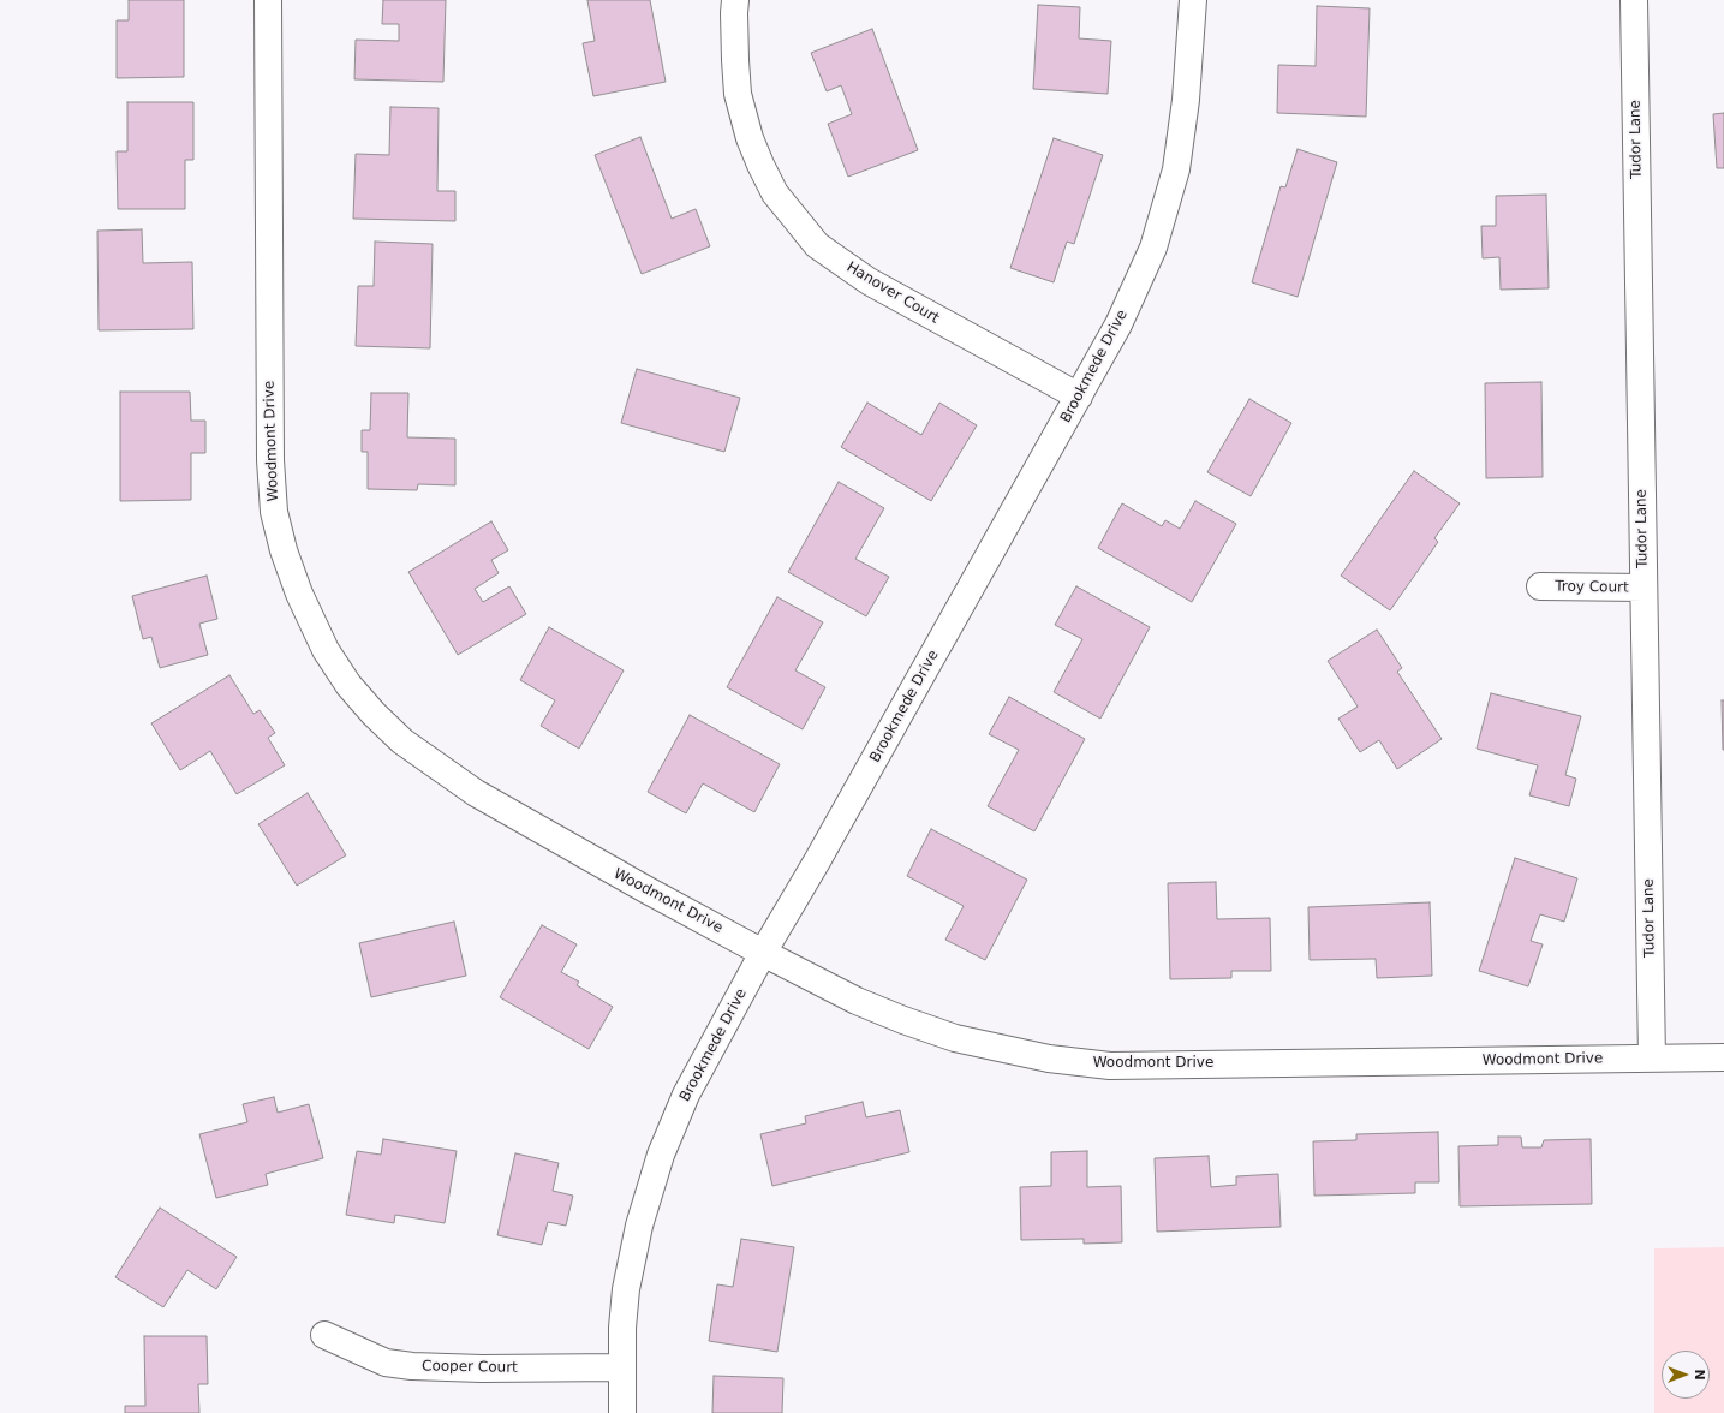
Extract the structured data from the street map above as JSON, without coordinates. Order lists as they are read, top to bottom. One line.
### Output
{"streets":{"street":["Tudor Lane","Hanover Court","Brookmede Drive","Woodmont Drive","Troy Court","Cooper Court"]},"crossings":[["Tudor Lane","Woodmont Drive"],["Tudor Lane","Troy Court"],["Hanover Court","Brookmede Drive"],["Brookmede Drive","Woodmont Drive"],["Brookmede Drive","Cooper Court"]],"north":"right"}
